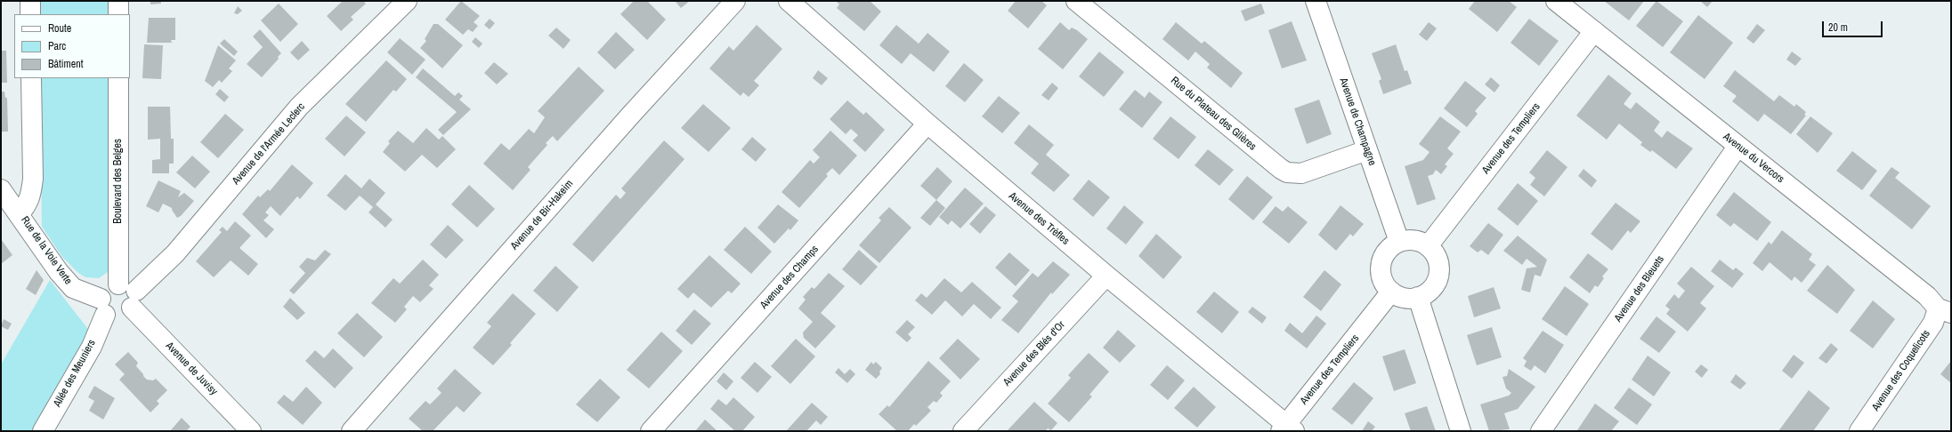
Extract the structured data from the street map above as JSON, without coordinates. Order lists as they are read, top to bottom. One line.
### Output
{"streets":{"street":["Rue du Plateau des Glières","Avenue de Champagne","Avenue des Templiers","Avenue de l'Armée Leclerc","Avenue du Vercors","Boulevard des Belges","Avenue de Bir-Hakeim","Avenue des Trèfles","Rue de la Voie Verte","Avenue des Champs","Avenue des Bleuets","Avenue des Blés d'Or","Avenue de Juvisy","Avenue des Coquelicots","Allée des Meuniers"]},"crossings":[["Rue du Plateau des Glières","Avenue de Champagne"],["Avenue de Champagne","Avenue des Templiers"],["Avenue des Templiers","Avenue du Vercors"],["Avenue des Templiers","Avenue des Trèfles"],["Avenue de l'Armée Leclerc","Boulevard des Belges"],["Avenue de l'Armée Leclerc","Avenue de Juvisy"],["Avenue du Vercors","Avenue des Bleuets"],["Avenue du Vercors","Avenue des Coquelicots"],["Boulevard des Belges","Avenue de Juvisy"],["Avenue des Trèfles","Avenue des Champs"],["Avenue des Trèfles","Avenue des Blés d'Or"],["Rue de la Voie Verte","Allée des Meuniers"]],"legend":["Route","Parc","Bâtiment"],"scale_bar":"20 m"}
